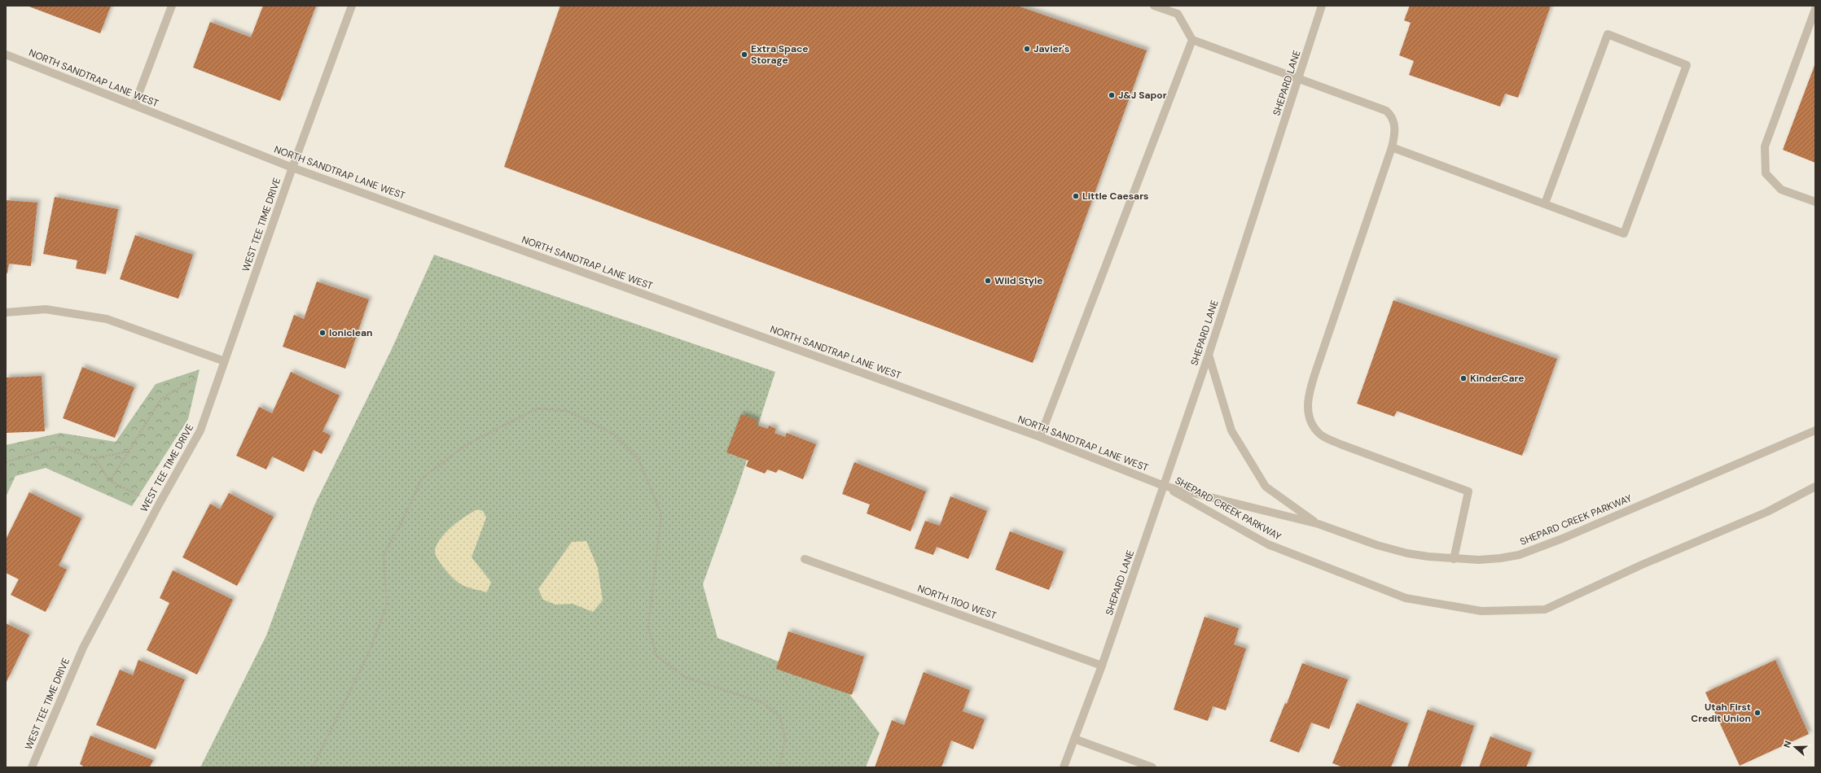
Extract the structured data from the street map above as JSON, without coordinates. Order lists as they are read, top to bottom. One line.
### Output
{"streets":{"street":["NORTH SANDTRAP LANE WEST","SHEPARD LANE","WEST TEE TIME DRIVE","SHEPARD CREEK PARKWAY","NORTH 1100 WEST"]},"crossings":[["NORTH SANDTRAP LANE WEST","SHEPARD LANE"],["NORTH SANDTRAP LANE WEST","WEST TEE TIME DRIVE"],["NORTH SANDTRAP LANE WEST","SHEPARD CREEK PARKWAY"],["SHEPARD LANE","SHEPARD CREEK PARKWAY"],["SHEPARD LANE","NORTH 1100 WEST"]],"places":["Javier's","Extra Space Storage","J&J Sapor","Little Caesars","Wild Style","Ioniclean","KinderCare","Utah First Credit Union"],"north":"left"}
